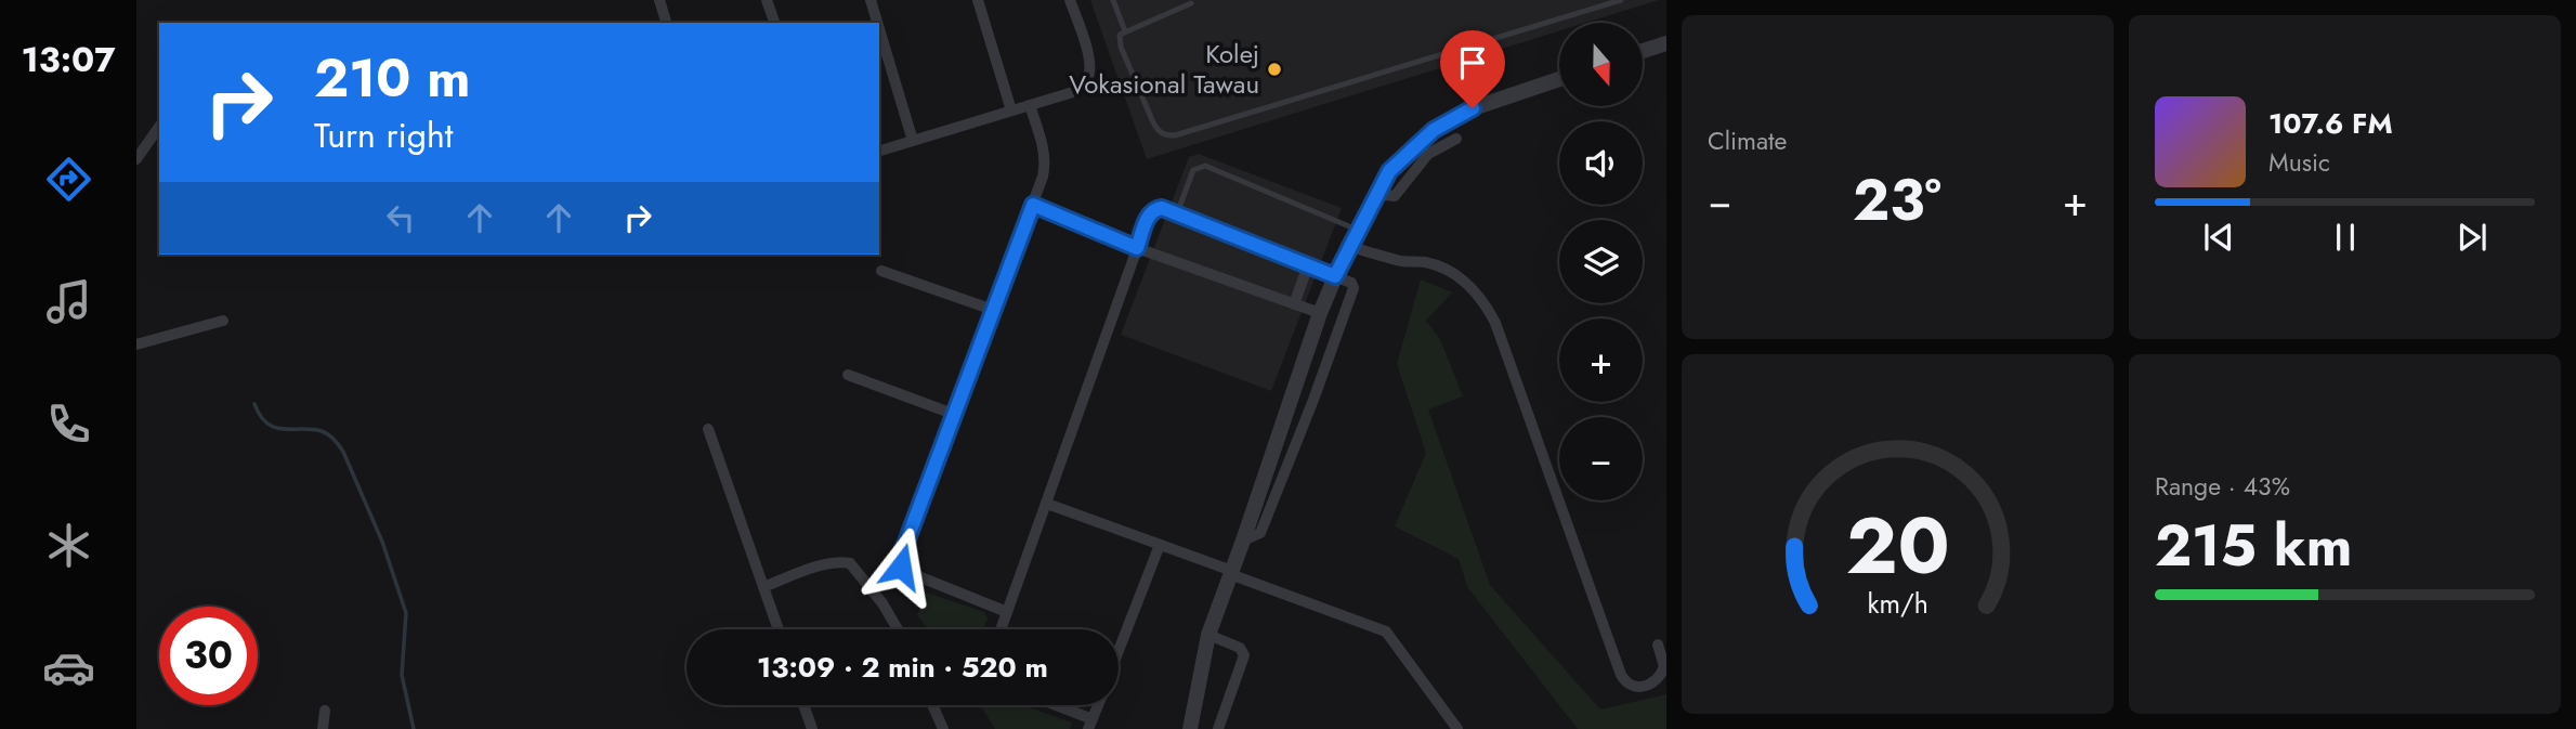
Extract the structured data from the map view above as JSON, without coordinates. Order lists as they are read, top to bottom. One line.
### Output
{"places":["Kolej Vokasional Tawau"],"north":"bottom","page":{"tabs":"13:07","tile":["Climate",["Range · 43%","215 km"]],"map_buttons":["+","−"],"turn":["210 m","Turn right"],"song":["107.6 FM","Music"],"heat":["−","23°","+"],"limit":"30","trip":"13:09 · 2 min · 520 m","gauge":["20","km/h"]}}
